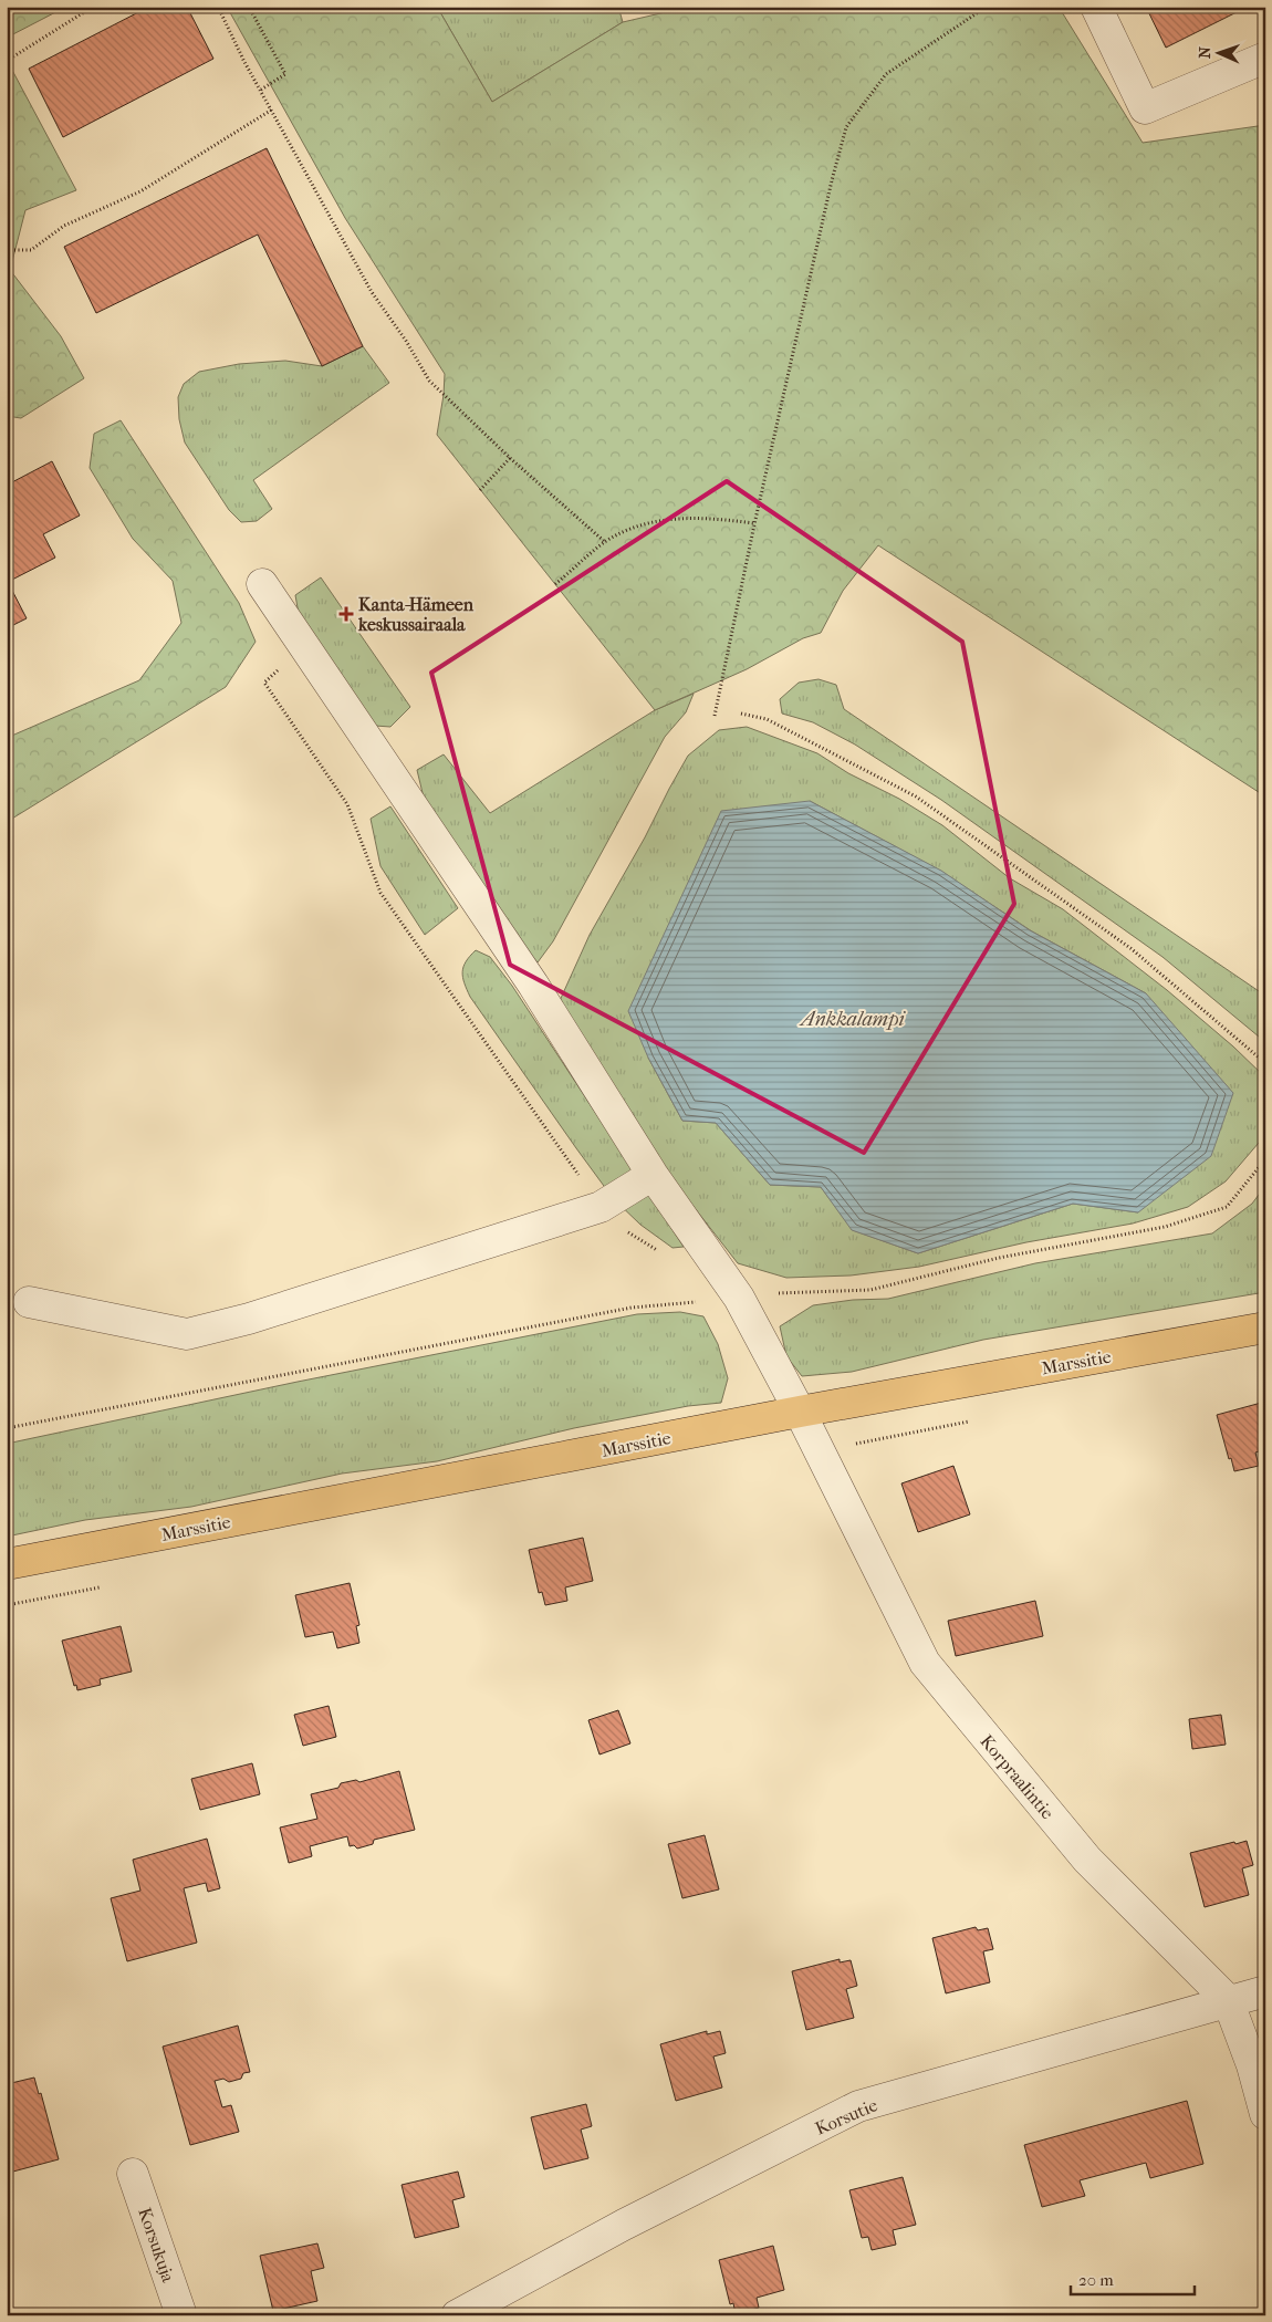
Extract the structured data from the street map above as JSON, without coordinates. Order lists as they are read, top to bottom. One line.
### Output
{"streets":{"main road":["Marssitie"],"street":["Korpraalintie","Korsutie","Korsukuja"]},"crossings":[["Marssitie","Korpraalintie"],["Korpraalintie","Korsutie"]],"water":["Ankkalampi"],"places":{"health":["Kanta-Hämeen keskussairaala"]},"scale_bar":"20 m","north":"left"}
